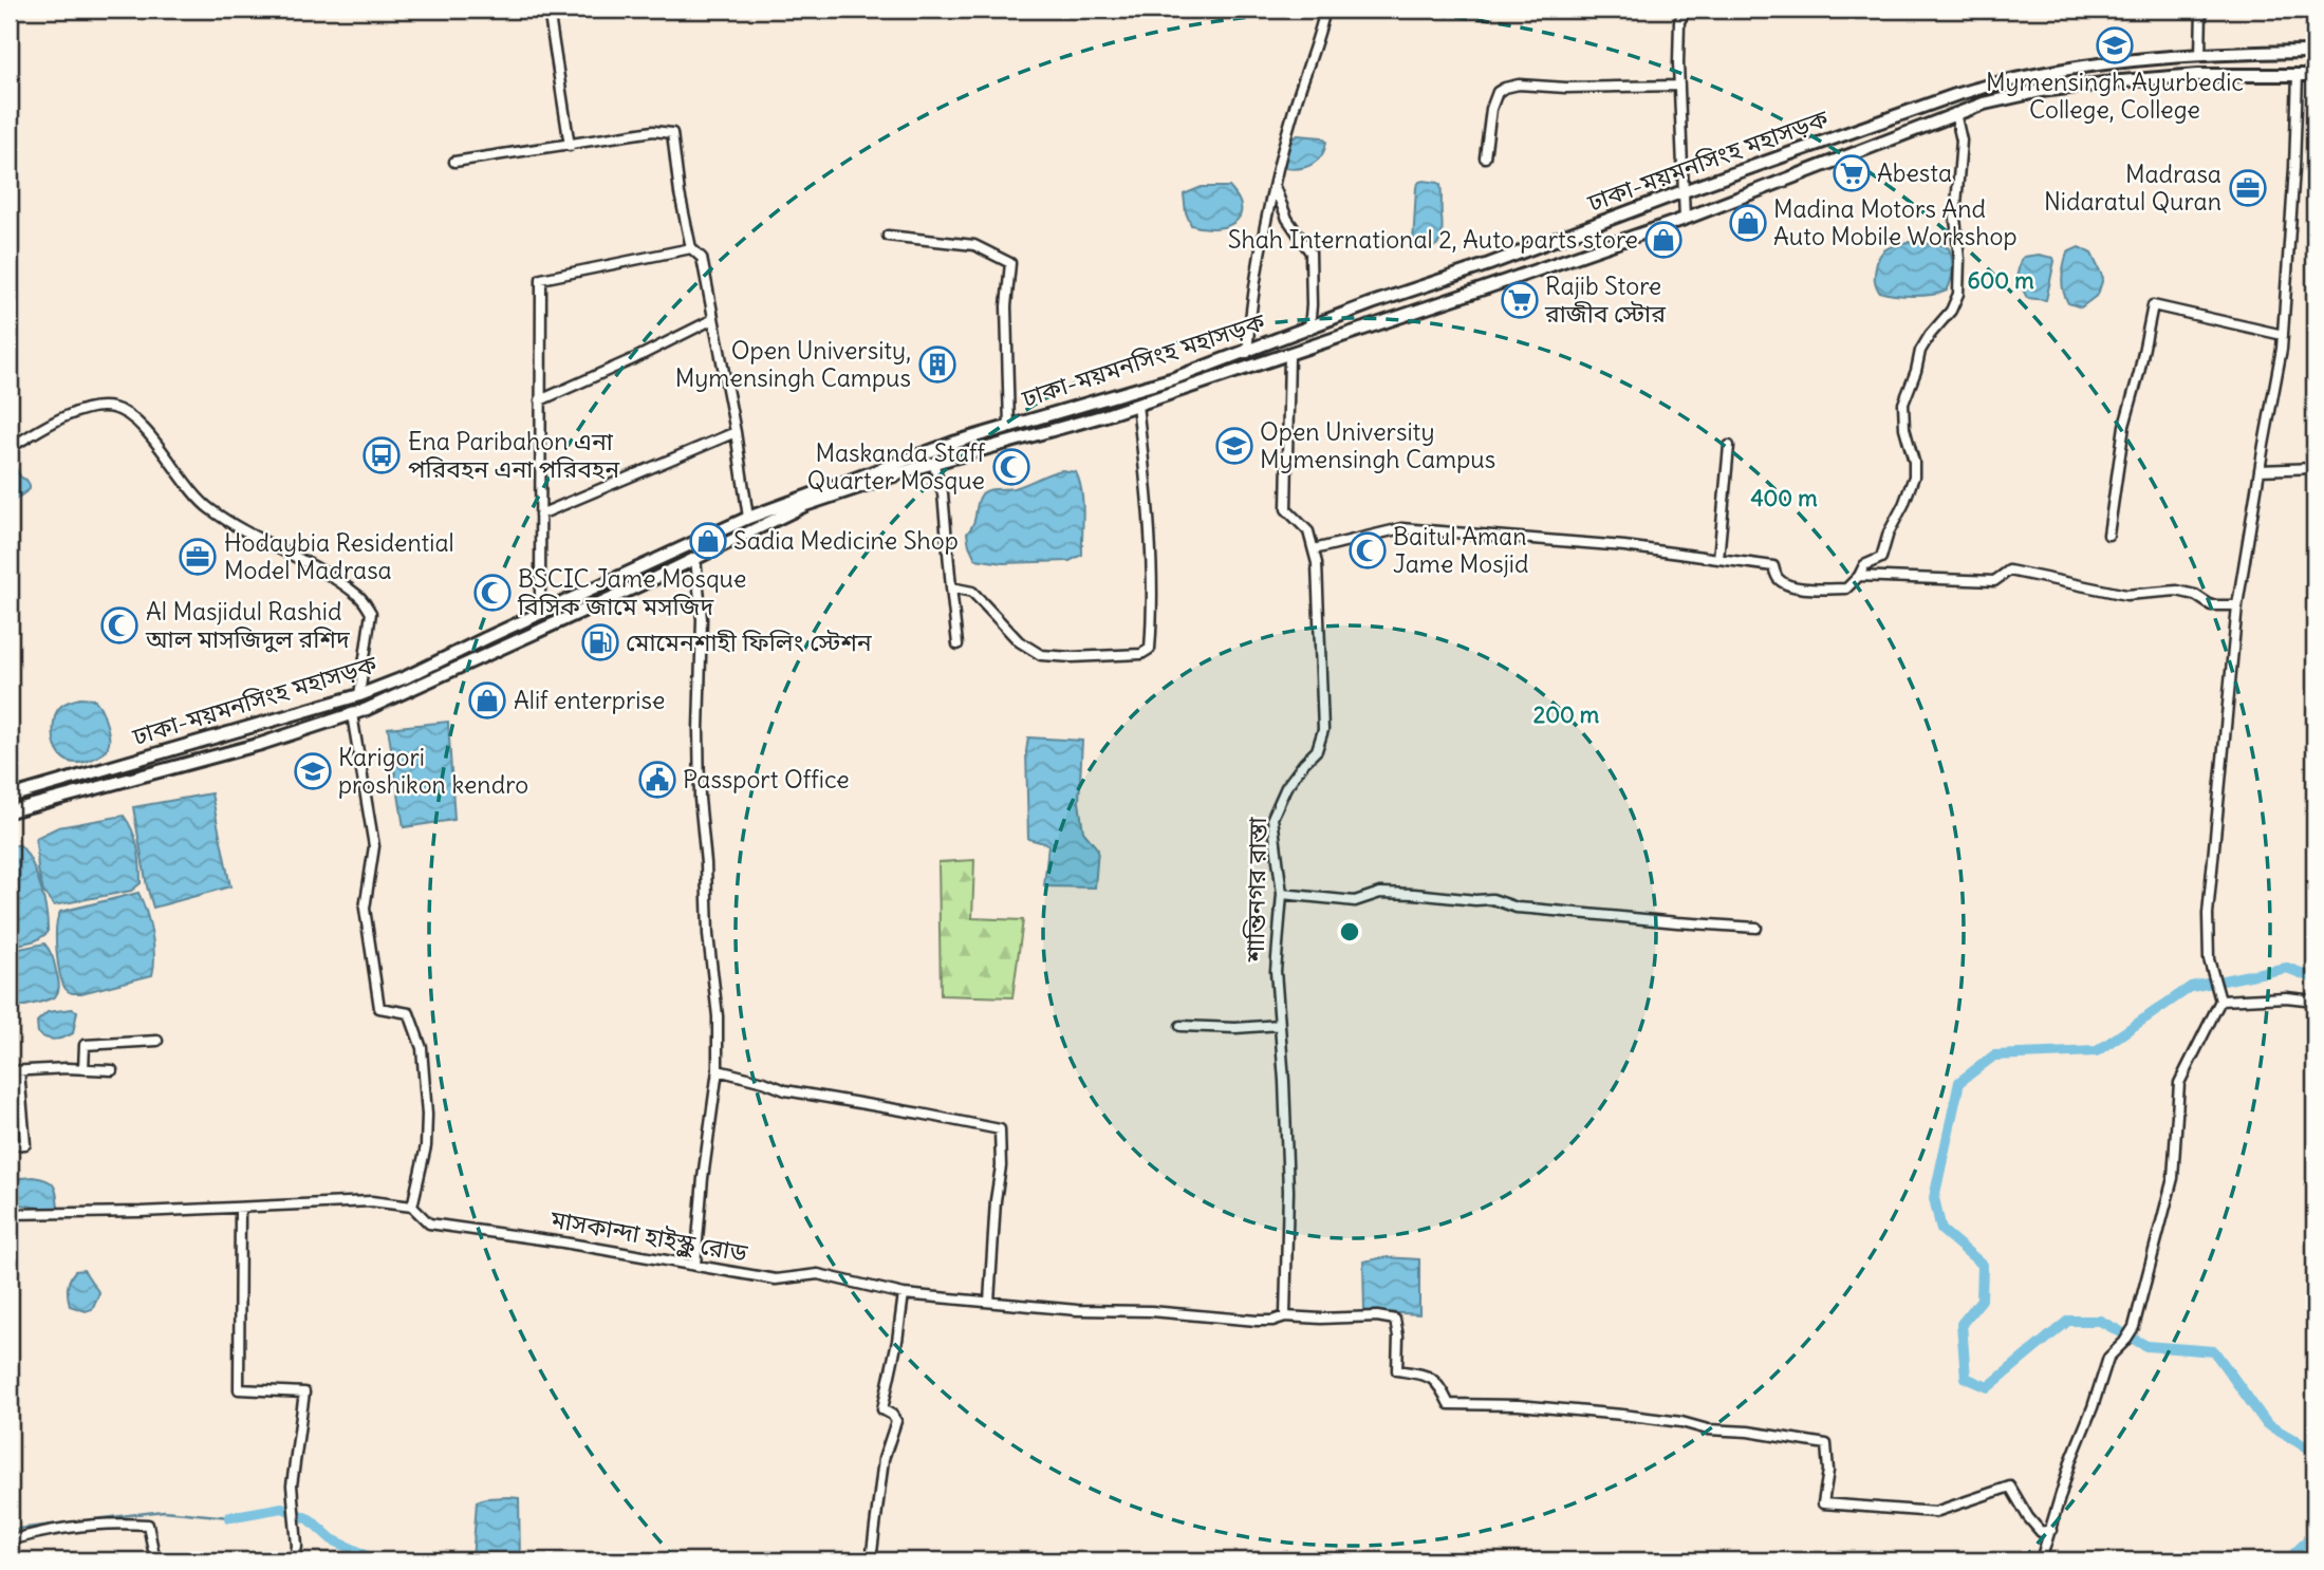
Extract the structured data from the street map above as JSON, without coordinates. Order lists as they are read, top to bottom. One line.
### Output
{"streets":{"main road":["ঢাকা-ময়মনসিংহ মহাসড়ক"],"street":["শান্তিনগর রাস্তা","মাসকান্দা হাইস্কুল রোড"]},"crossings":[["ঢাকা-ময়মনসিংহ মহাসড়ক","শান্তিনগর রাস্তা"],["শান্তিনগর রাস্তা","মাসকান্দা হাইস্কুল রোড"]],"places":{"school or university":["Mymensingh Ayurbedic College, College","Open University Mymensingh Campus","Karigori proshikon kendro"],"supermarket":["Abesta","Rajib Store রাজীব স্টোর"],"office":["Madrasa Nidaratul Quran","Hodaybia Residential Model Madrasa"],"shop":["Madina Motors And Auto Mobile Workshop","Shah International 2, Auto parts store","Sadia Medicine Shop","Alif enterprise"],"building":["Open University, Mymensingh Campus"],"bus stop":["Ena Paribahon এনা পরিবহন এনা পরিবহন"],"mosque":["Maskanda Staff Quarter Mosque","Baitul Aman Jame Mosjid","BSCIC Jame Mosque বিসিক জামে মসজিদ","Al Masjidul Rashid আল মাসজিদুল রশিদ"],"fuel station":["মোমেনশাহী ফিলিং স্টেশন"],"public building":["Passport Office"]},"rings":["600 m","400 m","200 m"]}
